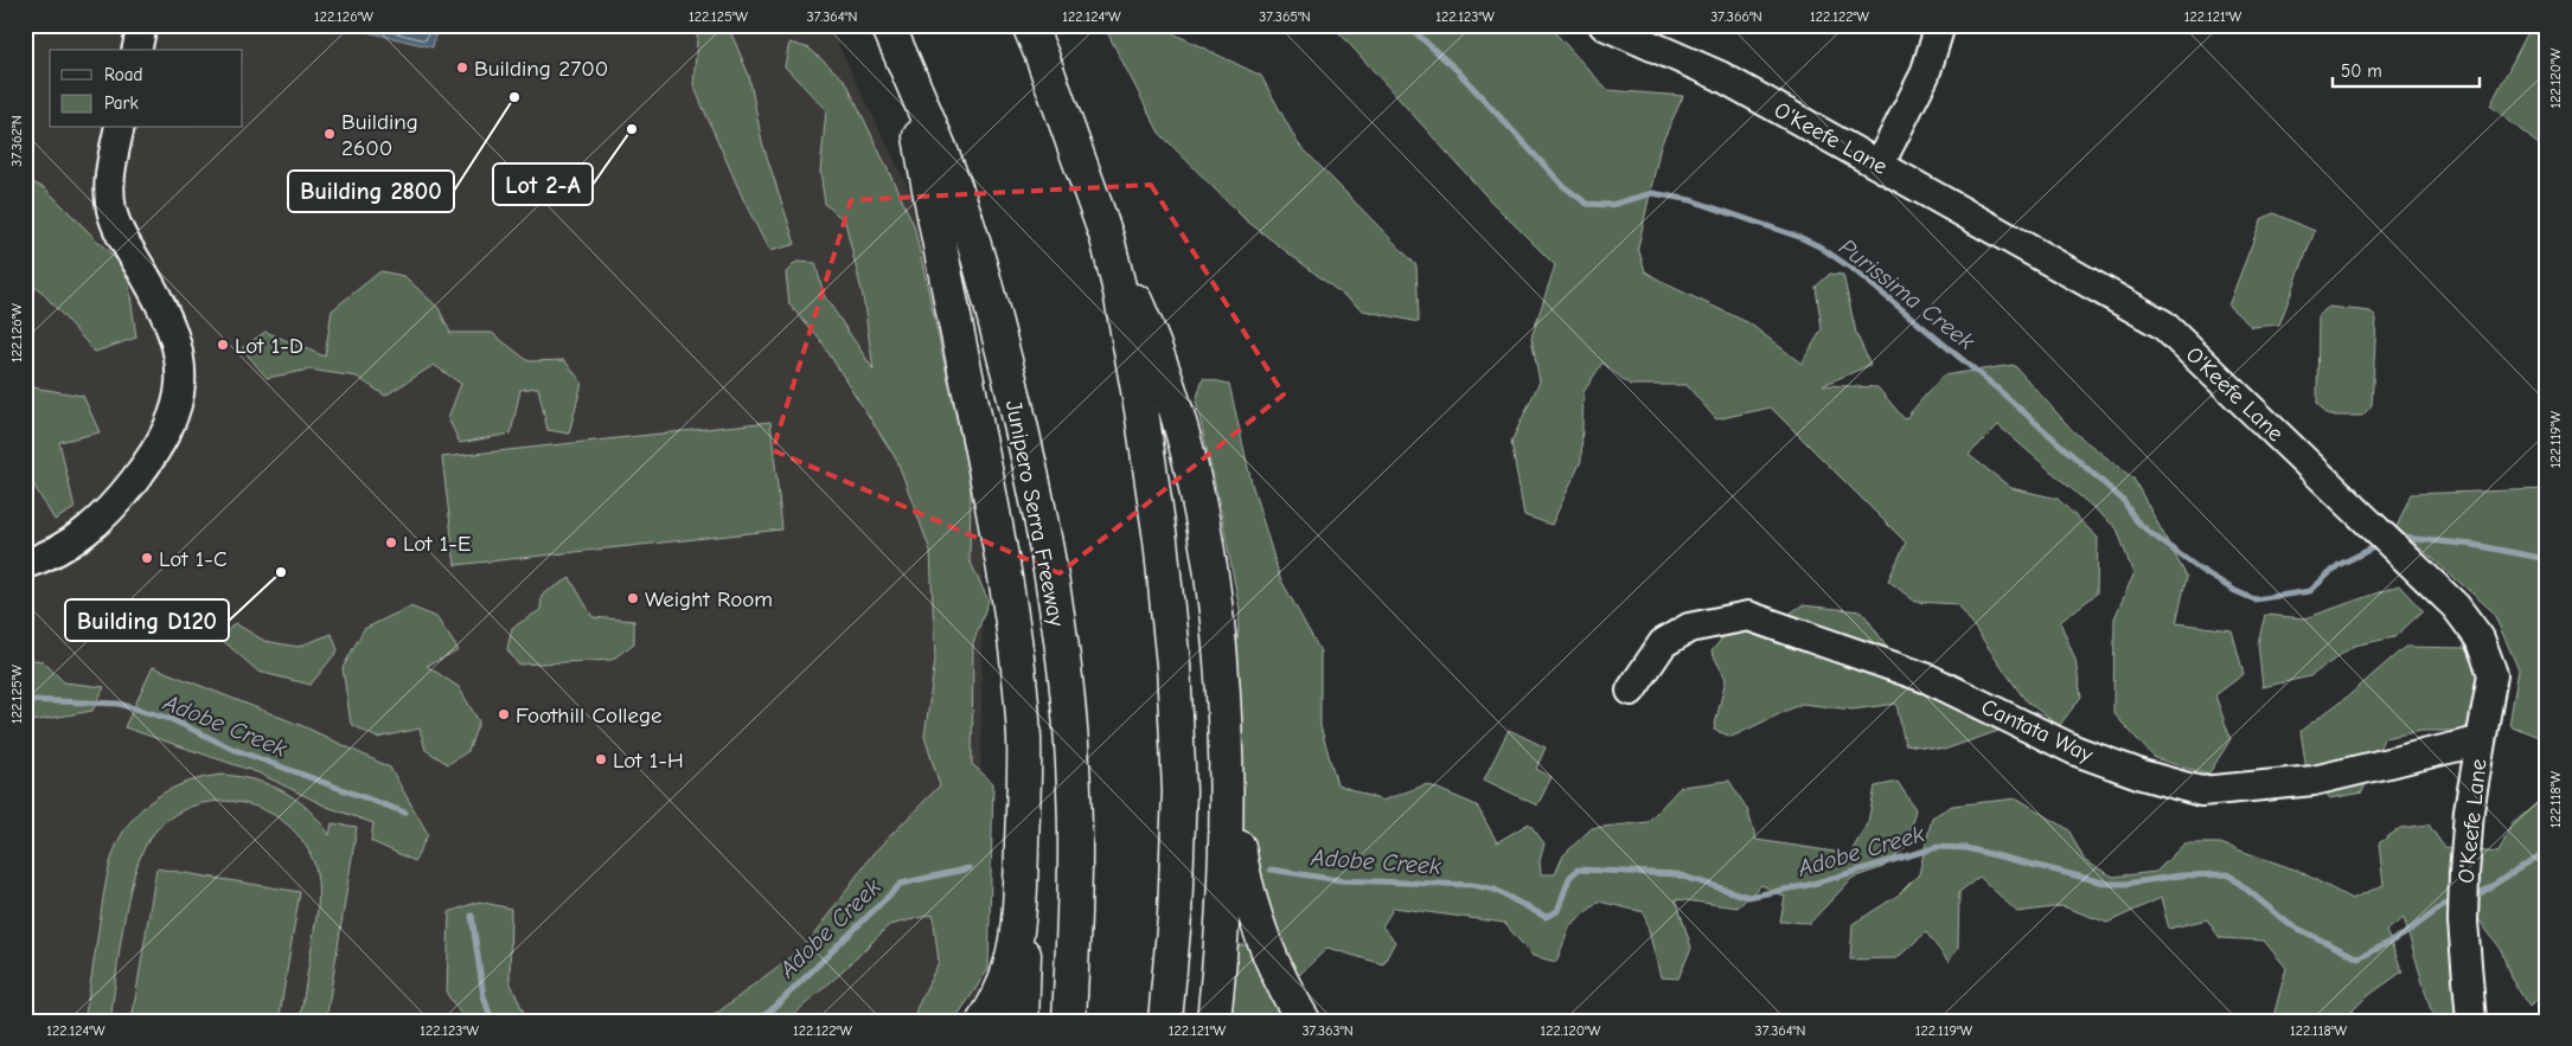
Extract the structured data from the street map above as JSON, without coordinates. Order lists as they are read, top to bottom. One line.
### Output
{"streets":{"highway":["Junipero Serra Freeway"],"street":["O'Keefe Lane","Cantata Way"]},"crossings":[["O'Keefe Lane","Cantata Way"]],"water":["Purissima Creek","Adobe Creek"],"places":["Building 2700","Building 2800","Lot 2-A","Building 2600","Lot 1-D","Lot 1-E","Lot 1-C","Building D120","Weight Room","Foothill College","Lot 1-H"],"legend":["Road","Park"],"scale_bar":"50 m","coordinates":["122.126°W","122.125°W","37.364°N","122.124°W","37.365°N","122.123°W","37.366°N","122.122°W","122.121°W","122.120°W","37.362°N","122.119°W","122.118°W","37.363°N"]}
